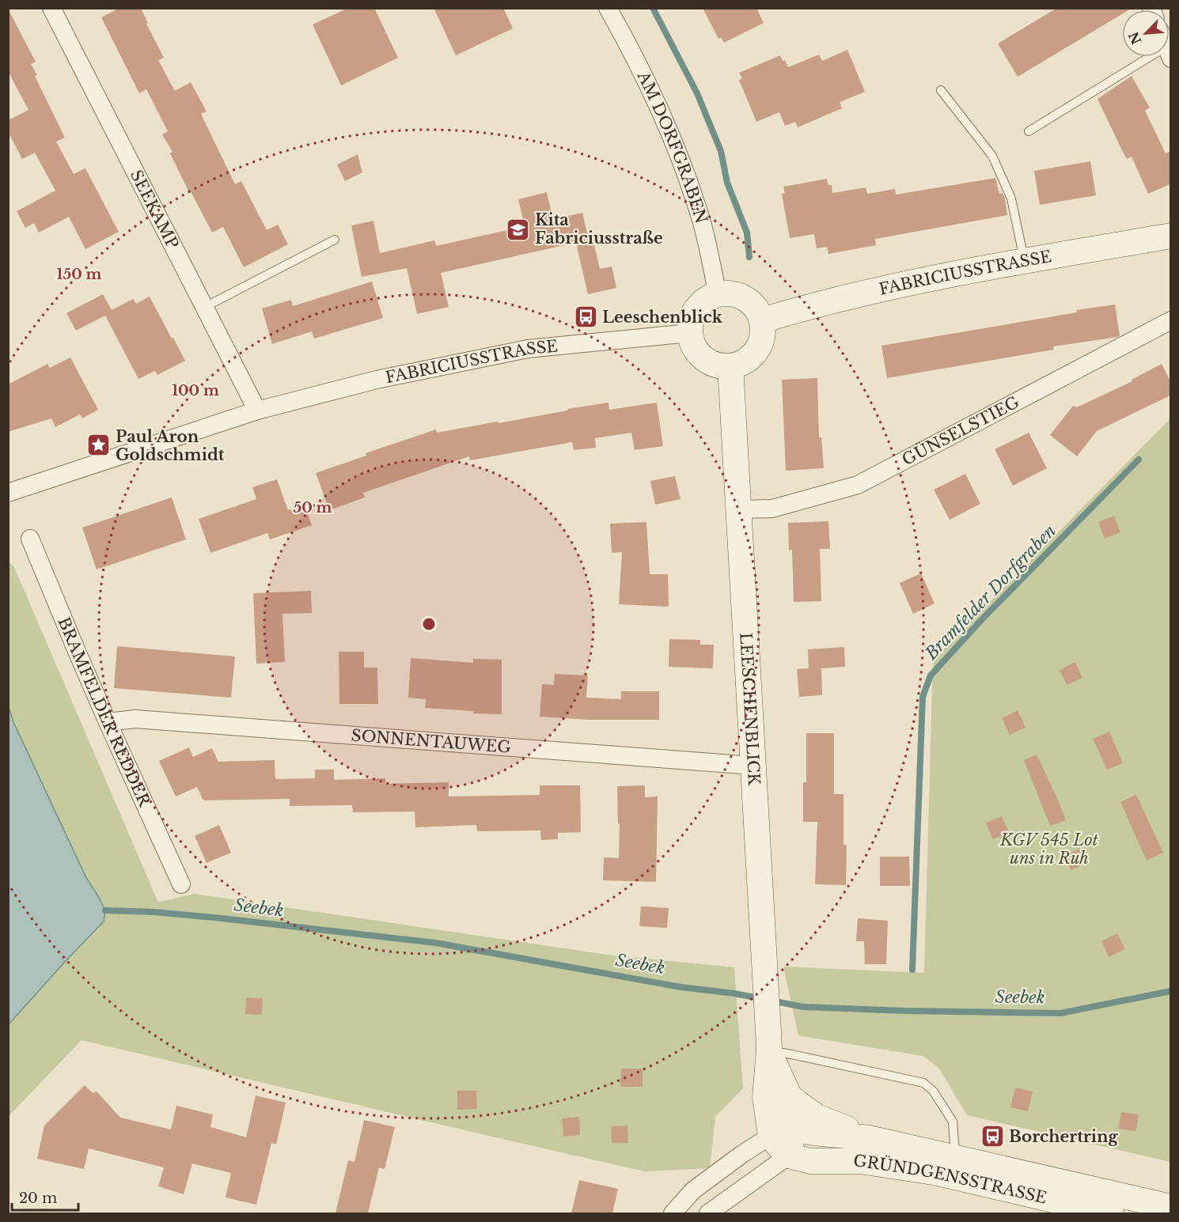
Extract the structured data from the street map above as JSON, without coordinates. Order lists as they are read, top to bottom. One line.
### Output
{"streets":{"street":["AM DORFGRABEN","SEEKAMP","FABRICIUSSTRASSE","GÜNSELSTIEG","LEESCHENBLICK","BRAMFELDER REDDER","SONNENTAUWEG","GRÜNDGENSSTRASSE"]},"crossings":[["AM DORFGRABEN","FABRICIUSSTRASSE"],["AM DORFGRABEN","LEESCHENBLICK"],["SEEKAMP","FABRICIUSSTRASSE"],["FABRICIUSSTRASSE","LEESCHENBLICK"],["GÜNSELSTIEG","LEESCHENBLICK"],["LEESCHENBLICK","SONNENTAUWEG"],["LEESCHENBLICK","GRÜNDGENSSTRASSE"],["BRAMFELDER REDDER","SONNENTAUWEG"]],"water":["Bramfelder Dorfgraben","Seebek"],"parks":["KGV 545 Lot uns in Ruh"],"places":{"school or university":["Kita Fabriciusstraße"],"bus stop":["Leeschenblick","Borchertring"],"place":["Paul Aron Goldschmidt"]},"scale_bar":"20 m","north":"bottom left","rings":["150 m","100 m","50 m"]}
